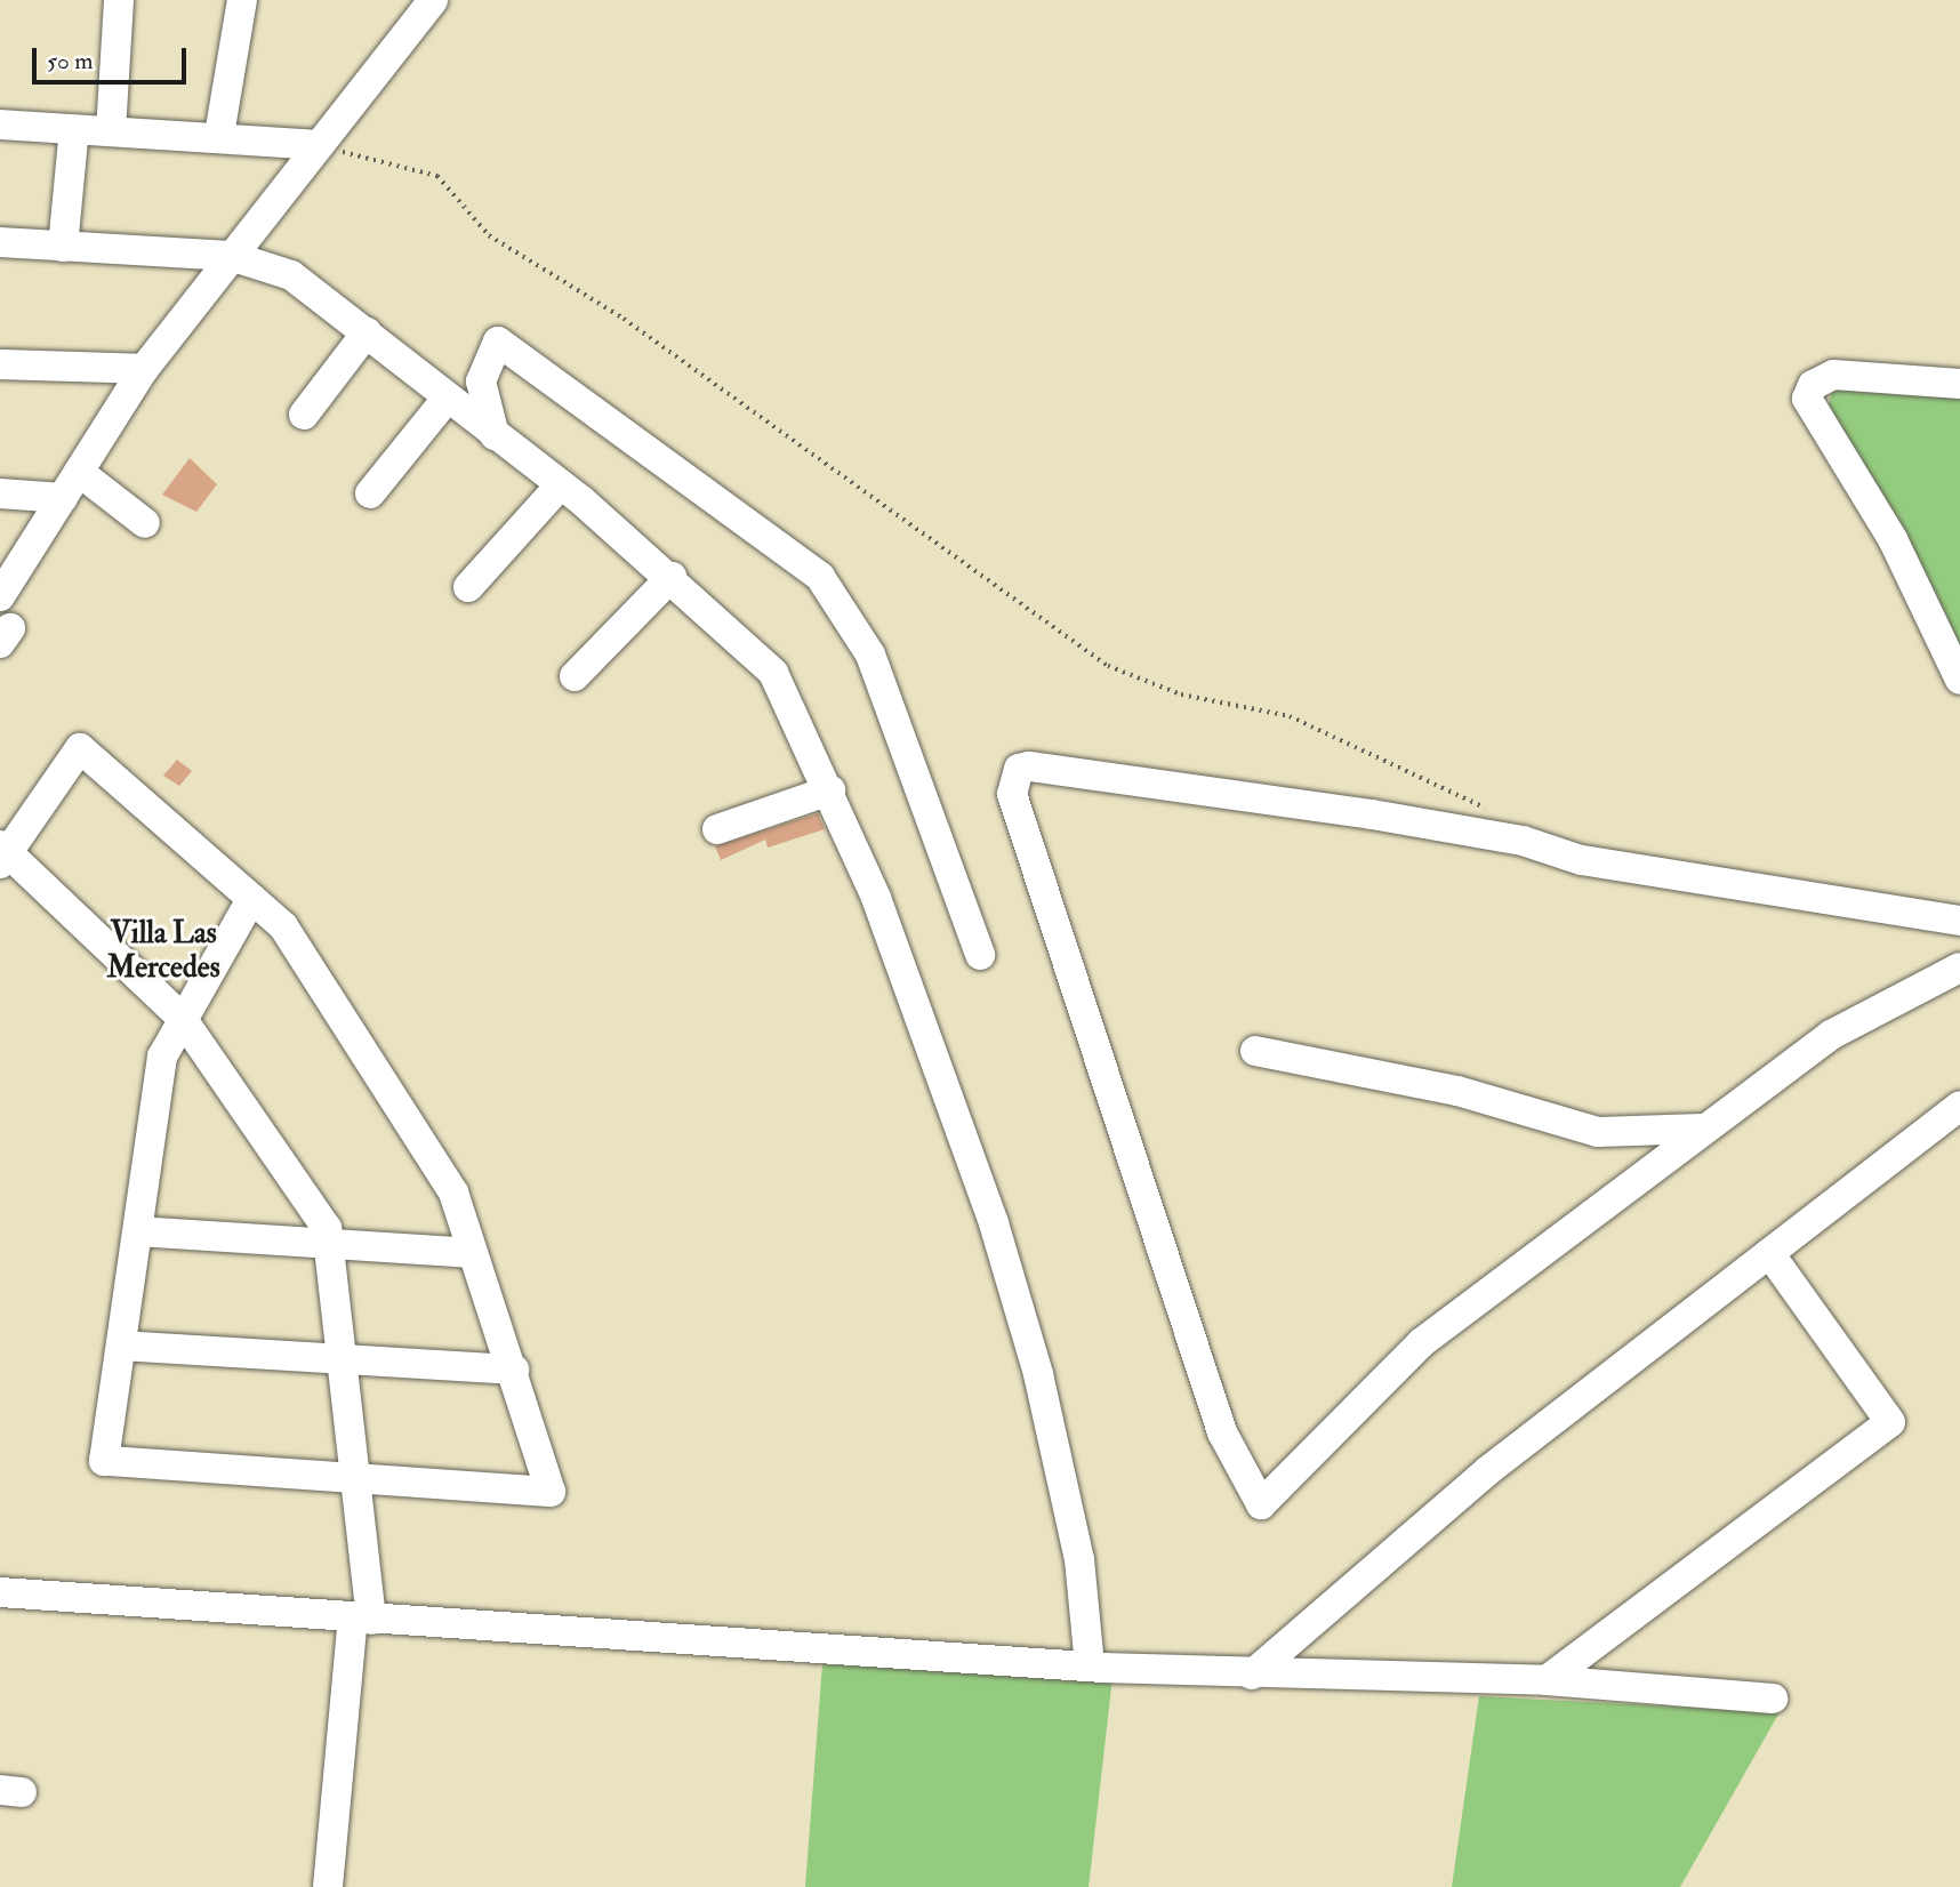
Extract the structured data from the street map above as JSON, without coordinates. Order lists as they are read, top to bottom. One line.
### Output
{"districts":["Villa Las Mercedes"],"scale_bar":"50 m"}
